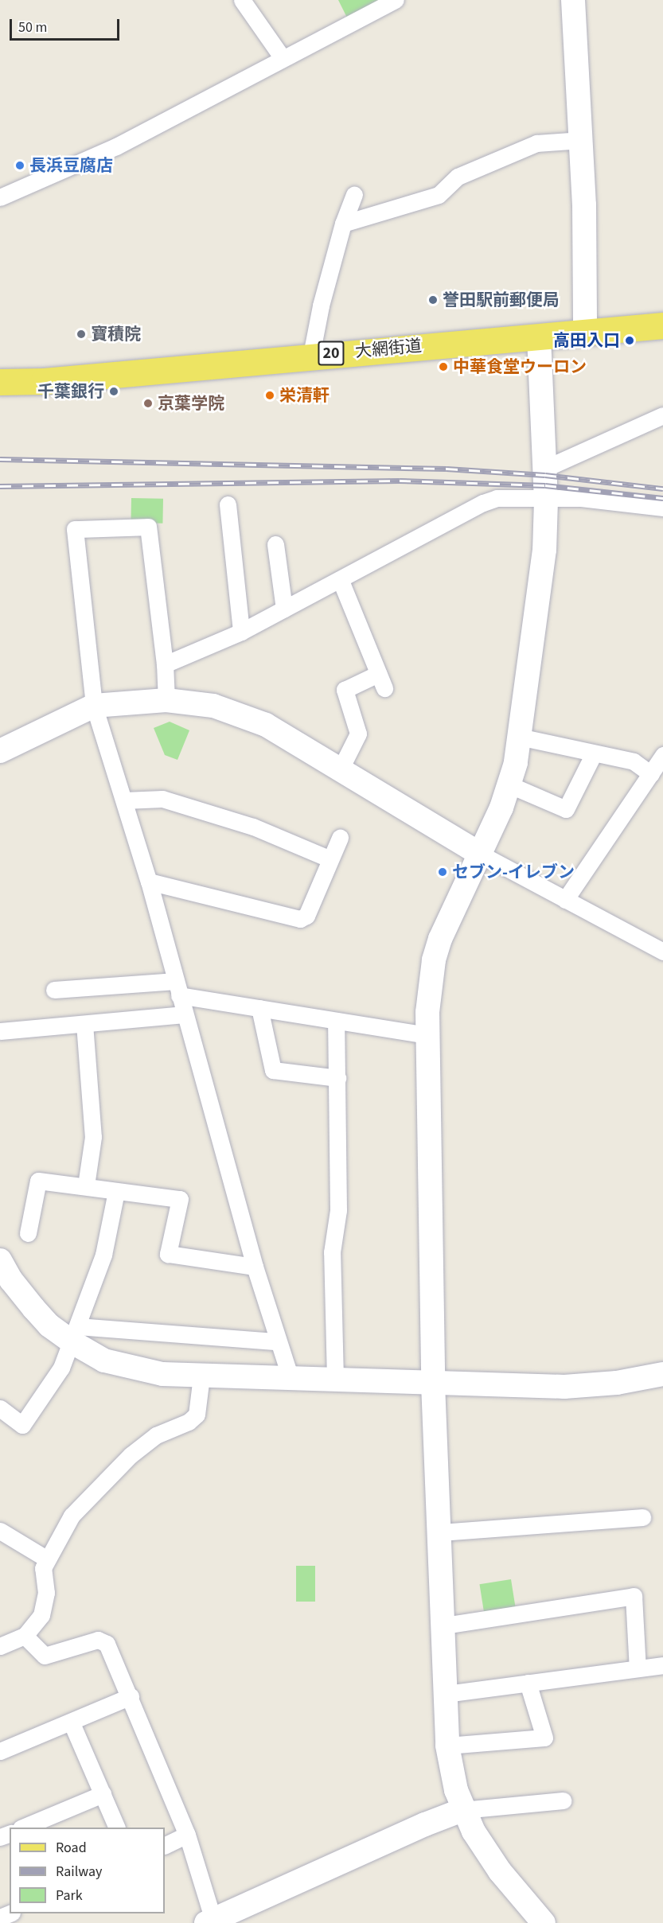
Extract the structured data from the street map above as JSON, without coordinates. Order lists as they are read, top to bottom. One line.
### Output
{"streets":{"main road":["大網街道","20"]},"places":["長浜豆腐店","誉田駅前郵便局","寶積院","高田入口","中華食堂ウーロン","千葉銀行","栄清軒","京葉学院","セブン-イレブン"],"legend":["Road","Railway","Park"],"scale_bar":"50 m"}
